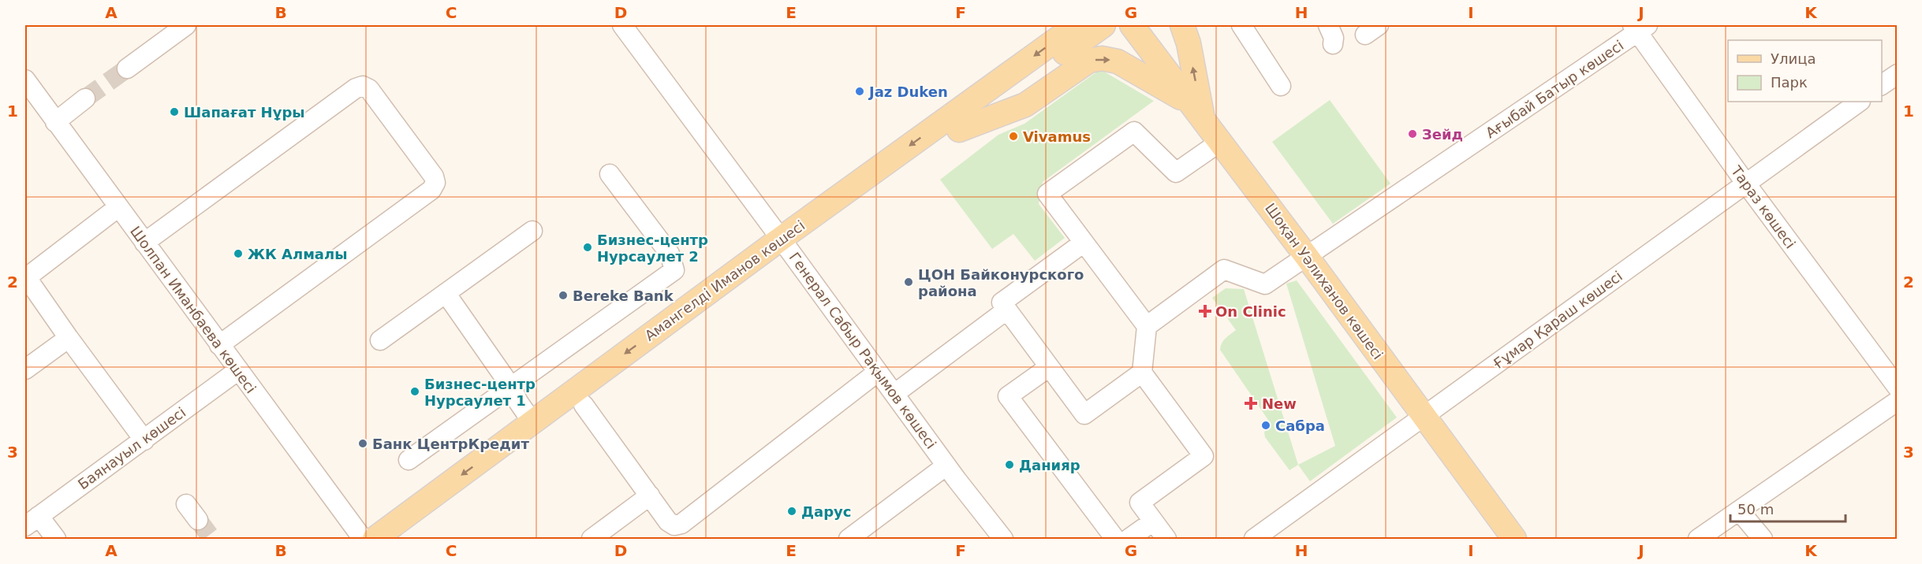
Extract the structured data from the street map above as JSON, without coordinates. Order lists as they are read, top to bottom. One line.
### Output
{"streets":{"main road":["Амангелді Иманов көшесі","Шоқан Уәлиханов көшесі"],"street":["Ағыбай Батыр көшесі","Тараз көшесі","Шолпан Иманбаева көшесі","Ғұмар Қараш көшесі","Генерал Сабыр Рақымов көшесі","Баянауыл көшесі"]},"crossings":[["Ағыбай Батыр көшесі","Тараз көшесі"],["Ағыбай Батыр көшесі","Шоқан Уәлиханов көшесі"],["Тараз көшесі","Ғұмар Қараш көшесі"],["Амангелді Иманов көшесі","Генерал Сабыр Рақымов көшесі"],["Шоқан Уәлиханов көшесі","Ғұмар Қараш көшесі"],["Шолпан Иманбаева көшесі","Баянауыл көшесі"]],"places":{"other":["Jaz Duken","Шапағат Нұры","Зейд","Vivamus","Бизнес-центр Нурсаулет 2","ЖК Алмалы","ЦОН Байконурского района","Bereke Bank","Бизнес-центр Нурсаулет 1","Сабра","Банк ЦентрКредит","Данияр","Дарус"],"health":["On Clinic","New"]},"legend":["Улица","Парк"],"scale_bar":"50 m","grid":{"columns":["A","B","C","D","E","F","G","H","I","J","K"],"rows":["1","2","3"]}}
